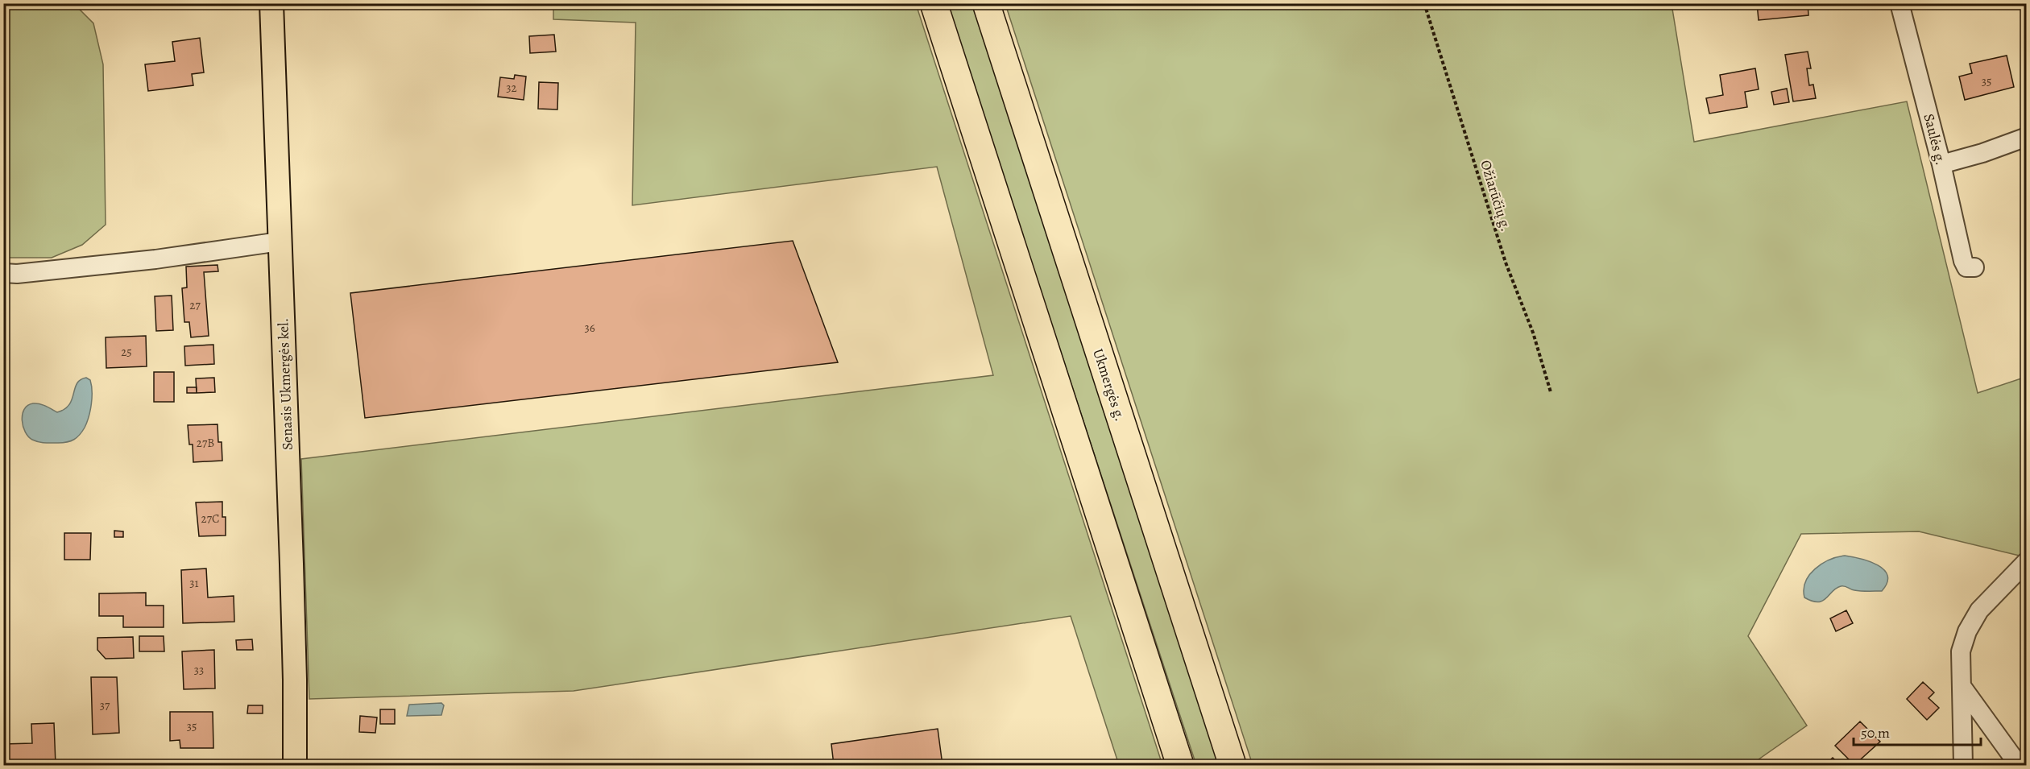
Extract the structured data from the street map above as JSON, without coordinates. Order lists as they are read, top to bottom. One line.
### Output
{"streets":{"highway":["Ukmergės g."],"main road":["Senasis Ukmergės kel."],"street":["Saulės g."],"path":["Ožiarūčių g."]},"house_numbers":["35","32","27","36","25","27B","27C","31","33","37","35"],"scale_bar":"50 m"}
